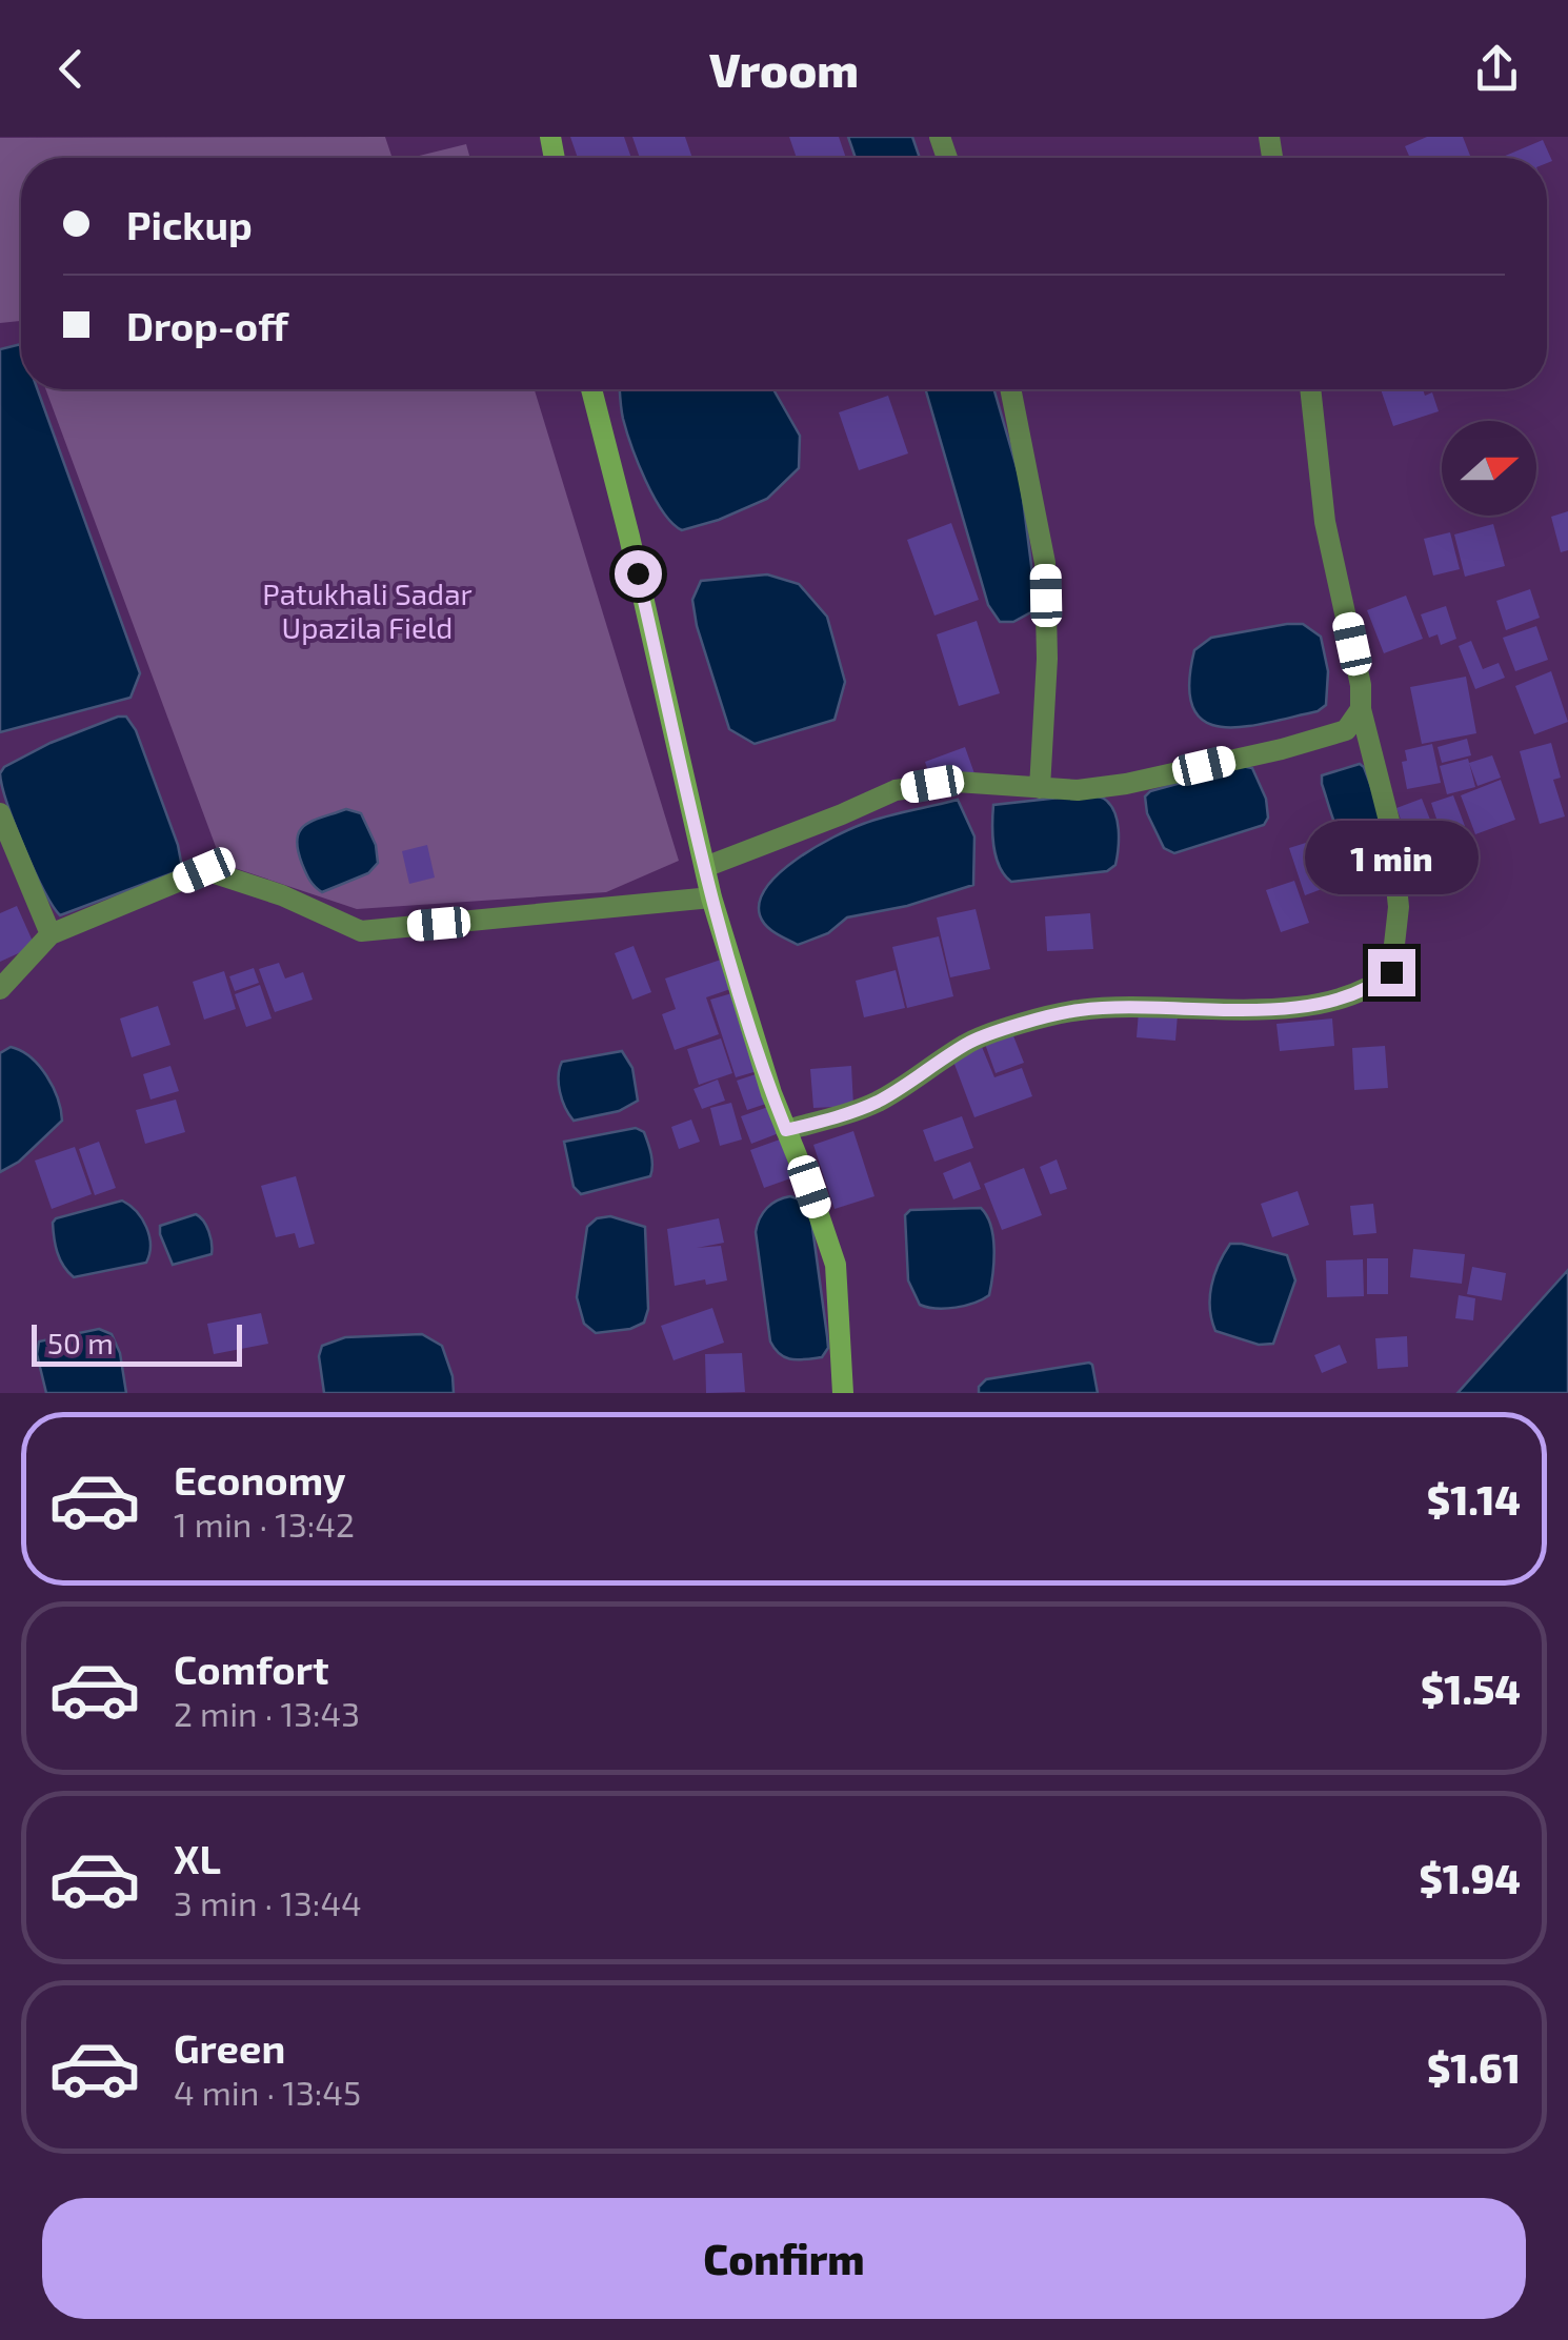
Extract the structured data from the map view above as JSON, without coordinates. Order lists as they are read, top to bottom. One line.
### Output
{"parks":["Patukhali Sadar Upazila Field"],"scale_bar":"50 m","north":"right","page":{"header":"Vroom","banner":["Pickup","Drop-off"],"bubble":"1 min","scale":"50 m","list":[{"name":"Economy","note":"1 min · 13:42","value":"$1.14"},{"name":"Comfort","note":"2 min · 13:43","value":"$1.54"},{"name":"XL","note":"3 min · 13:44","value":"$1.94"},{"name":"Green","note":"4 min · 13:45","value":"$1.61"}],"buttons":"Confirm"}}
